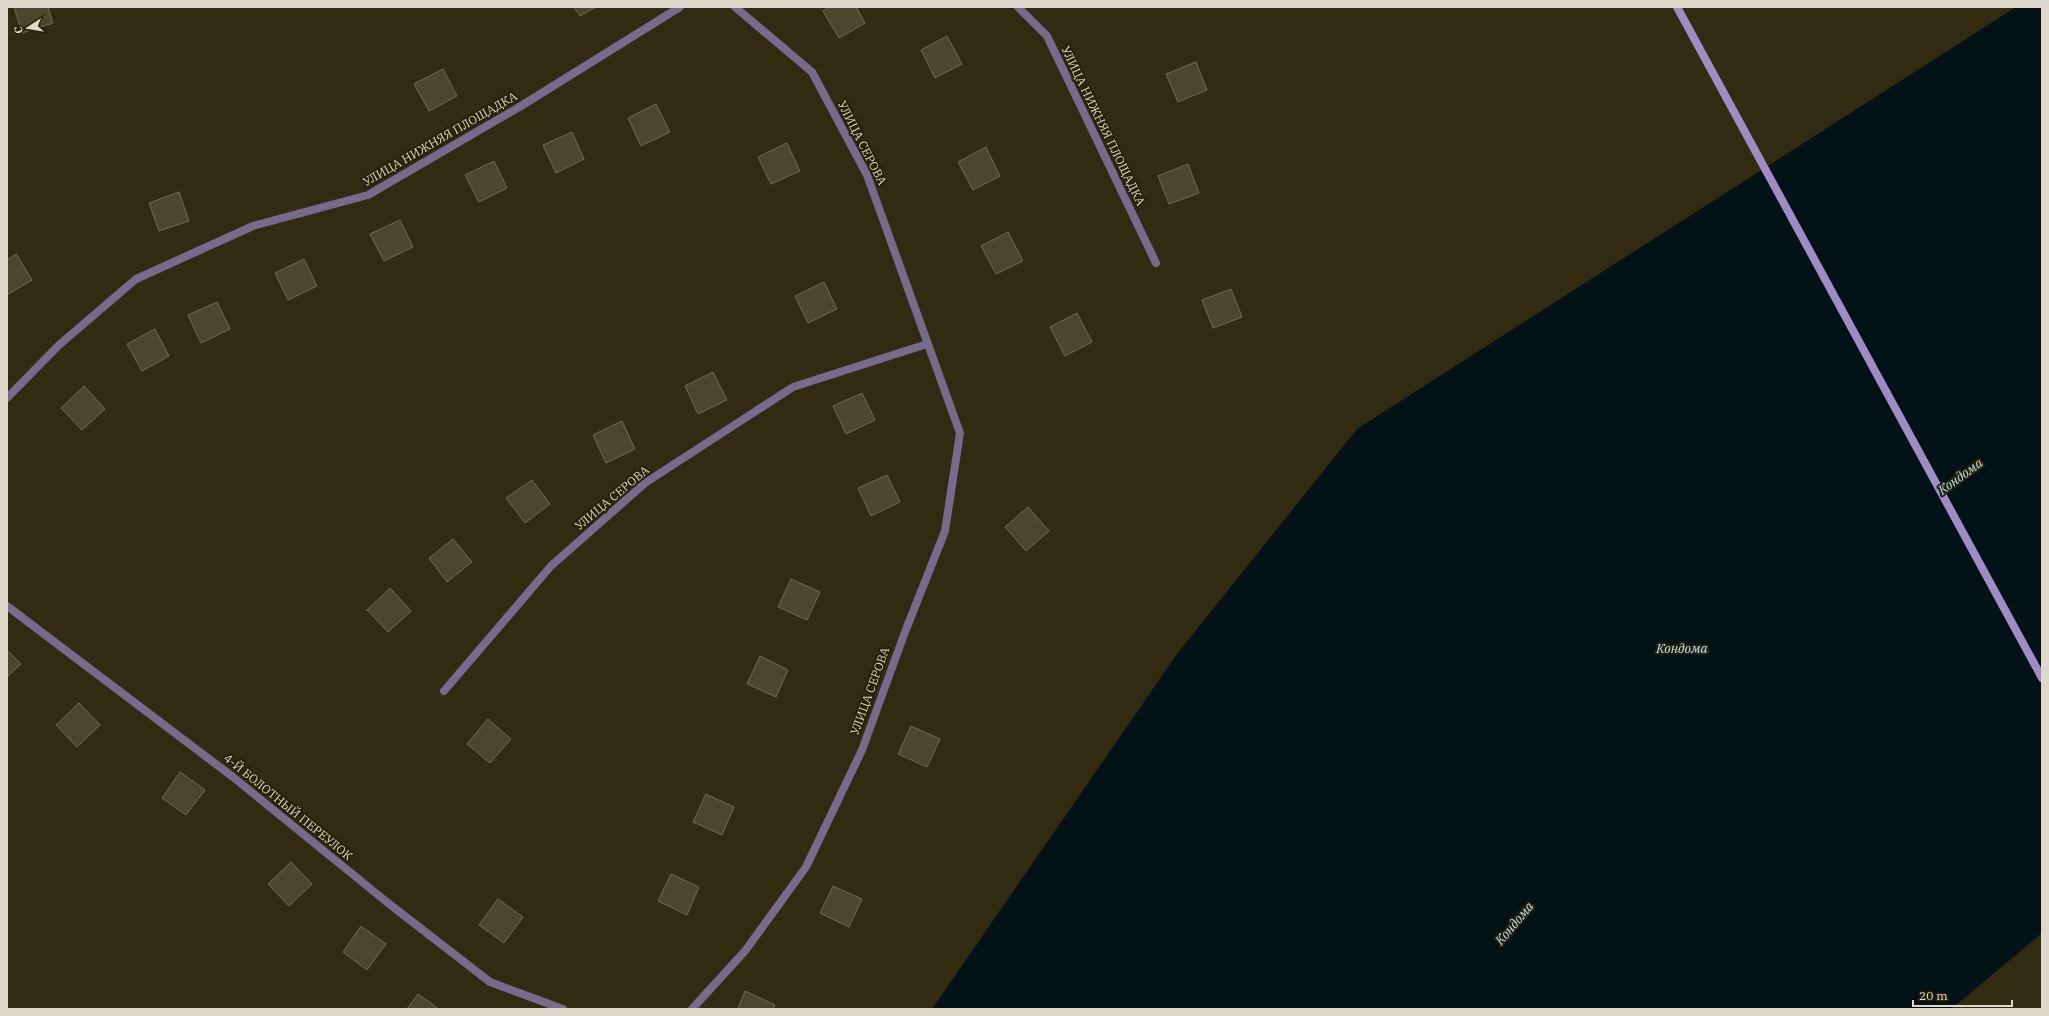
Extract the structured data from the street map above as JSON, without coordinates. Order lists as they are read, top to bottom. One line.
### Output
{"streets":{"street":["УЛИЦА НИЖНЯЯ ПЛОЩАДКА","УЛИЦА СЕРОВА","4-Й БОЛОТНЫЙ ПЕРЕУЛОК"]},"water":["Кондома"],"scale_bar":"20 m","north":"left"}
